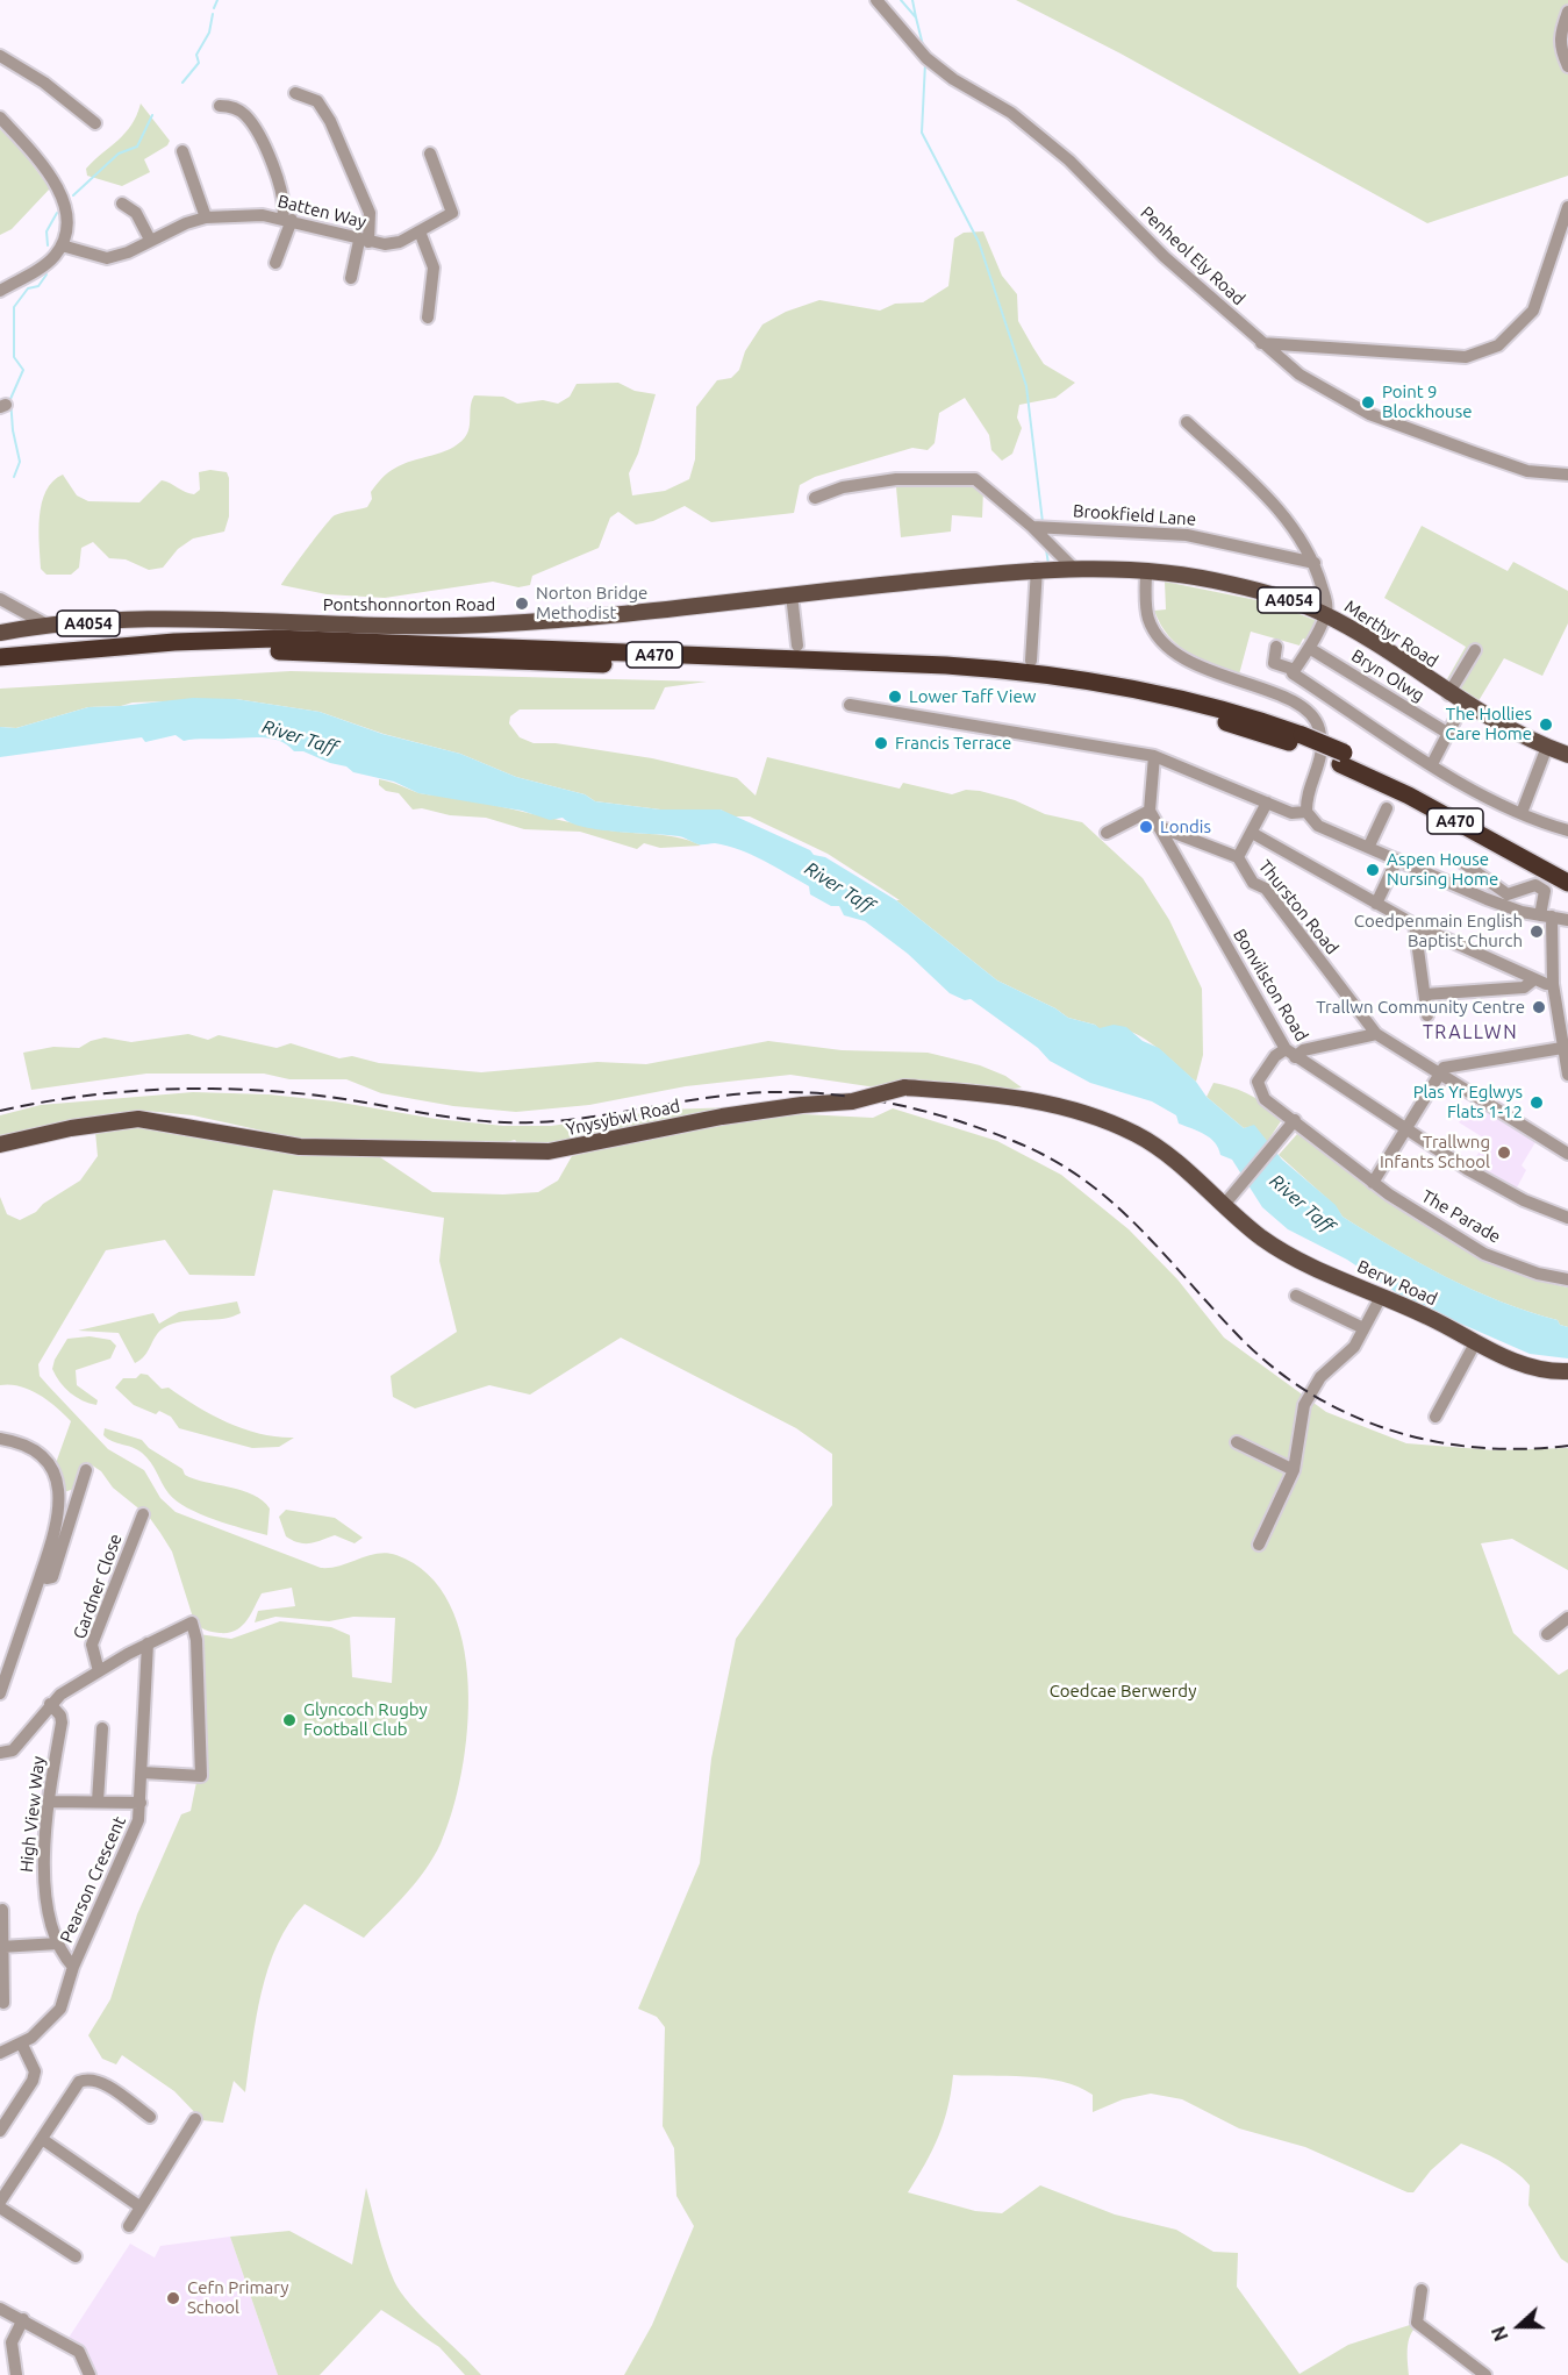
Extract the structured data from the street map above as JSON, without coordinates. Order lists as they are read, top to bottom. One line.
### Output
{"streets":{"highway":["A470"],"main road":["A4054","Pontshonnorton Road","Merthyr Road","Ynysybwl Road","Berw Road"],"street":["Batten Way","Penheol Ely Road","Brookfield Lane","Bryn Olwg","Thurston Road","Bonvilston Road","The Parade","Gardner Close","High View Way","Pearson Crescent"]},"crossings":[["A4054","Pontshonnorton Road"],["Pontshonnorton Road","Merthyr Road"],["Thurston Road","Bonvilston Road"],["Bonvilston Road","The Parade"],["Ynysybwl Road","Berw Road"],["High View Way","Pearson Crescent"]],"districts":["TRALLWN"],"water":["River Taff"],"parks":["Coedcae Berwerdy"],"places":["Point 9 Blockhouse","Norton Bridge Methodist","Lower Taff View","The Hollies Care Home","Francis Terrace","Londis","Aspen House Nursing Home","Coedpenmain English Baptist Church","Trallwn Community Centre","Plas Yr Eglwys Flats 1-12","Trallwng Infants School","Glyncoch Rugby Football Club","Cefn Primary School"],"north":"left"}
